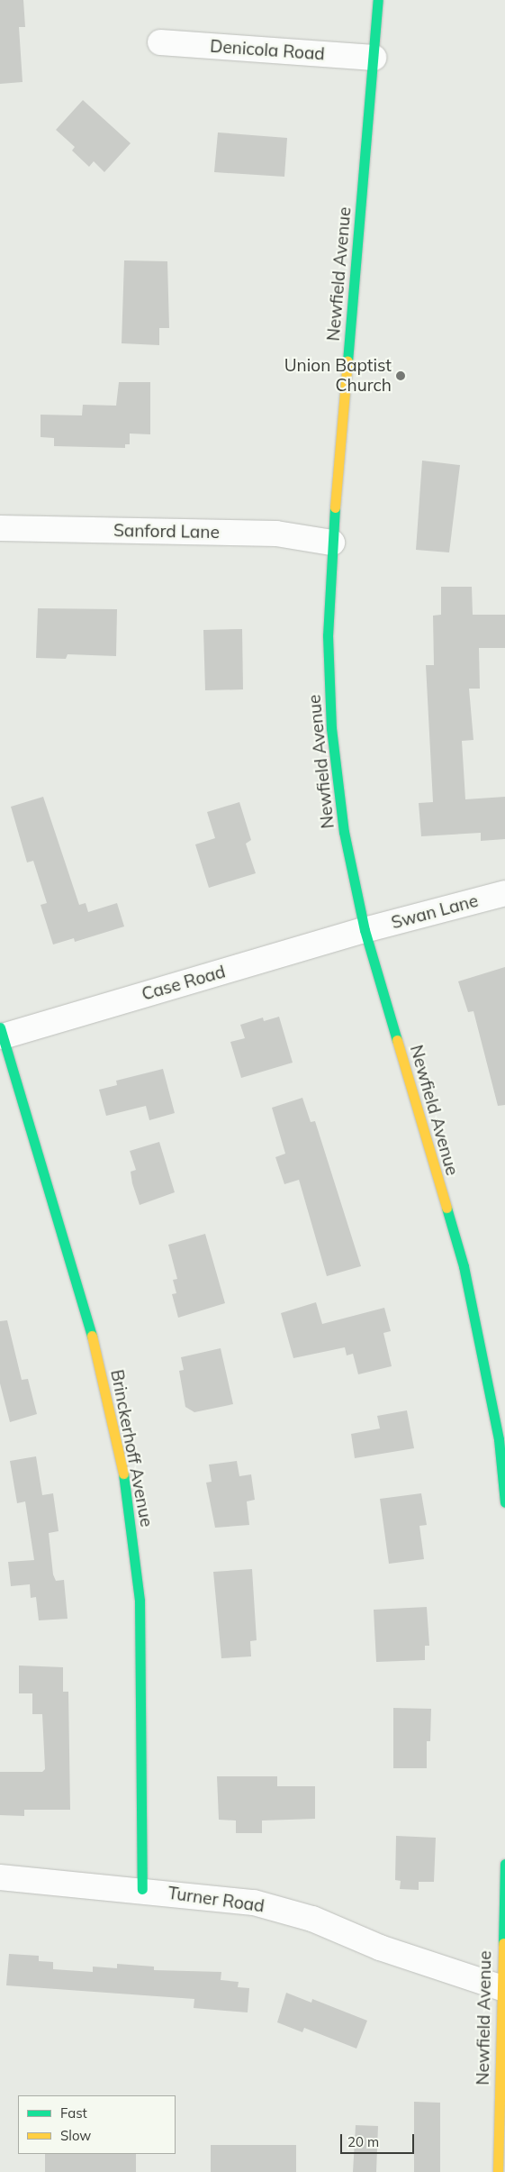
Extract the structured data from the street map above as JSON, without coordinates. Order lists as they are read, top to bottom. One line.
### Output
{"streets":{"main road":["Newfield Avenue","Brinckerhoff Avenue"],"street":["Denicola Road","Sanford Lane","Swan Lane","Case Road","Turner Road"]},"crossings":[["Denicola Road","Newfield Avenue"],["Newfield Avenue","Sanford Lane"],["Newfield Avenue","Swan Lane"],["Newfield Avenue","Case Road"],["Newfield Avenue","Turner Road"],["Swan Lane","Case Road"],["Case Road","Brinckerhoff Avenue"],["Brinckerhoff Avenue","Turner Road"]],"places":["Union Baptist Church"],"legend":["Fast","Slow"],"scale_bar":"20 m"}
